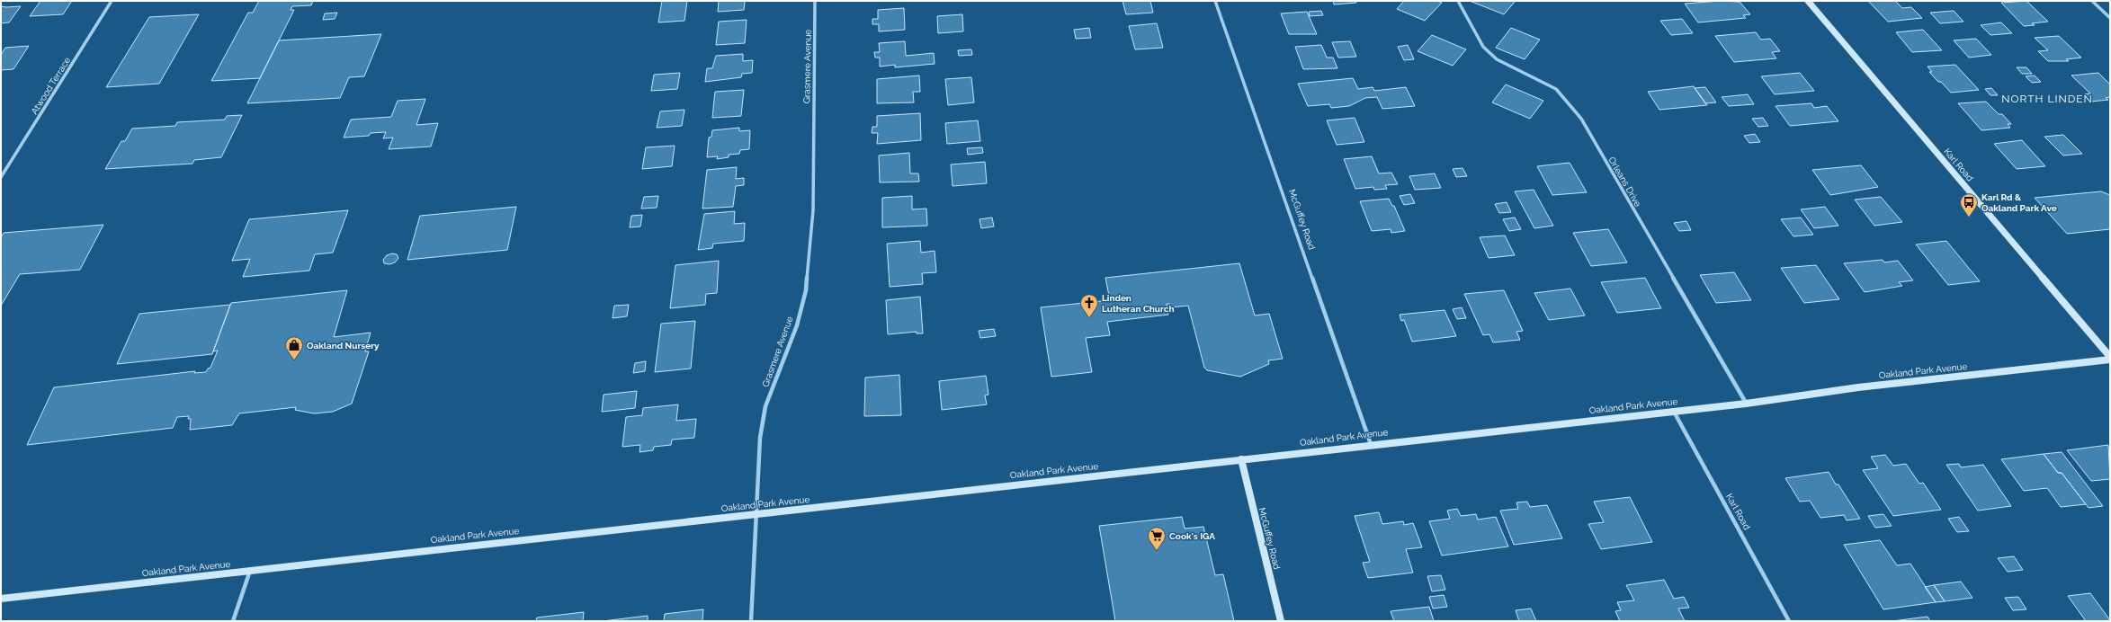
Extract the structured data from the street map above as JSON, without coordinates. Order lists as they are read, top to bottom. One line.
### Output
{"streets":{"main road":["Karl Road","McGuffey Road","Oakland Park Avenue"],"street":["Grasmere Avenue","Atwood Terrace","Orleans Drive"]},"crossings":[["Grasmere Avenue","Oakland Park Avenue"],["Karl Road","Oakland Park Avenue"],["Orleans Drive","Oakland Park Avenue"],["McGuffey Road","Oakland Park Avenue"]],"districts":["NORTH LINDEN"],"places":{"bus stop":["Karl Rd & Oakland Park Ave"],"church":["Linden Lutheran Church"],"shop":["Oakland Nursery"],"supermarket":["Cook's IGA"]}}
